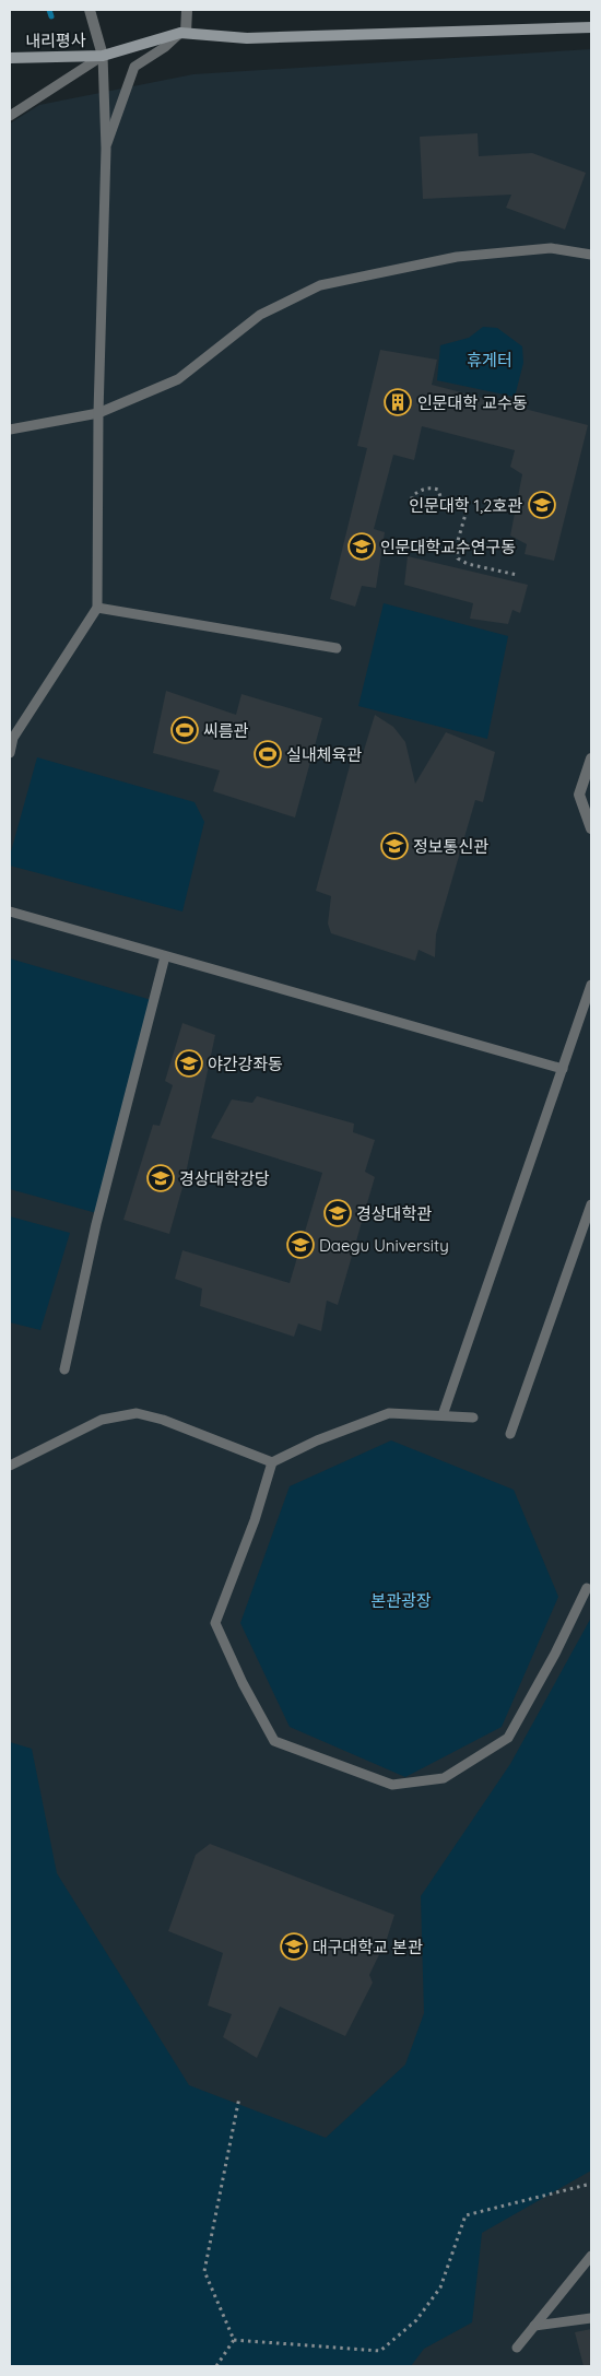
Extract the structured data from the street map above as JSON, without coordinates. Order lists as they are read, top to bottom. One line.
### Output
{"streets":{"street":["내리평사"]},"parks":["휴게터","본관광장"],"places":{"building":["인문대학 교수동"],"school or university":["인문대학 1,2호관","인문대학교수연구동","정보통신관","야간강좌동","경상대학강당","경상대학관","Daegu University","대구대학교 본관"],"sports":["씨름관","실내체육관"]}}
